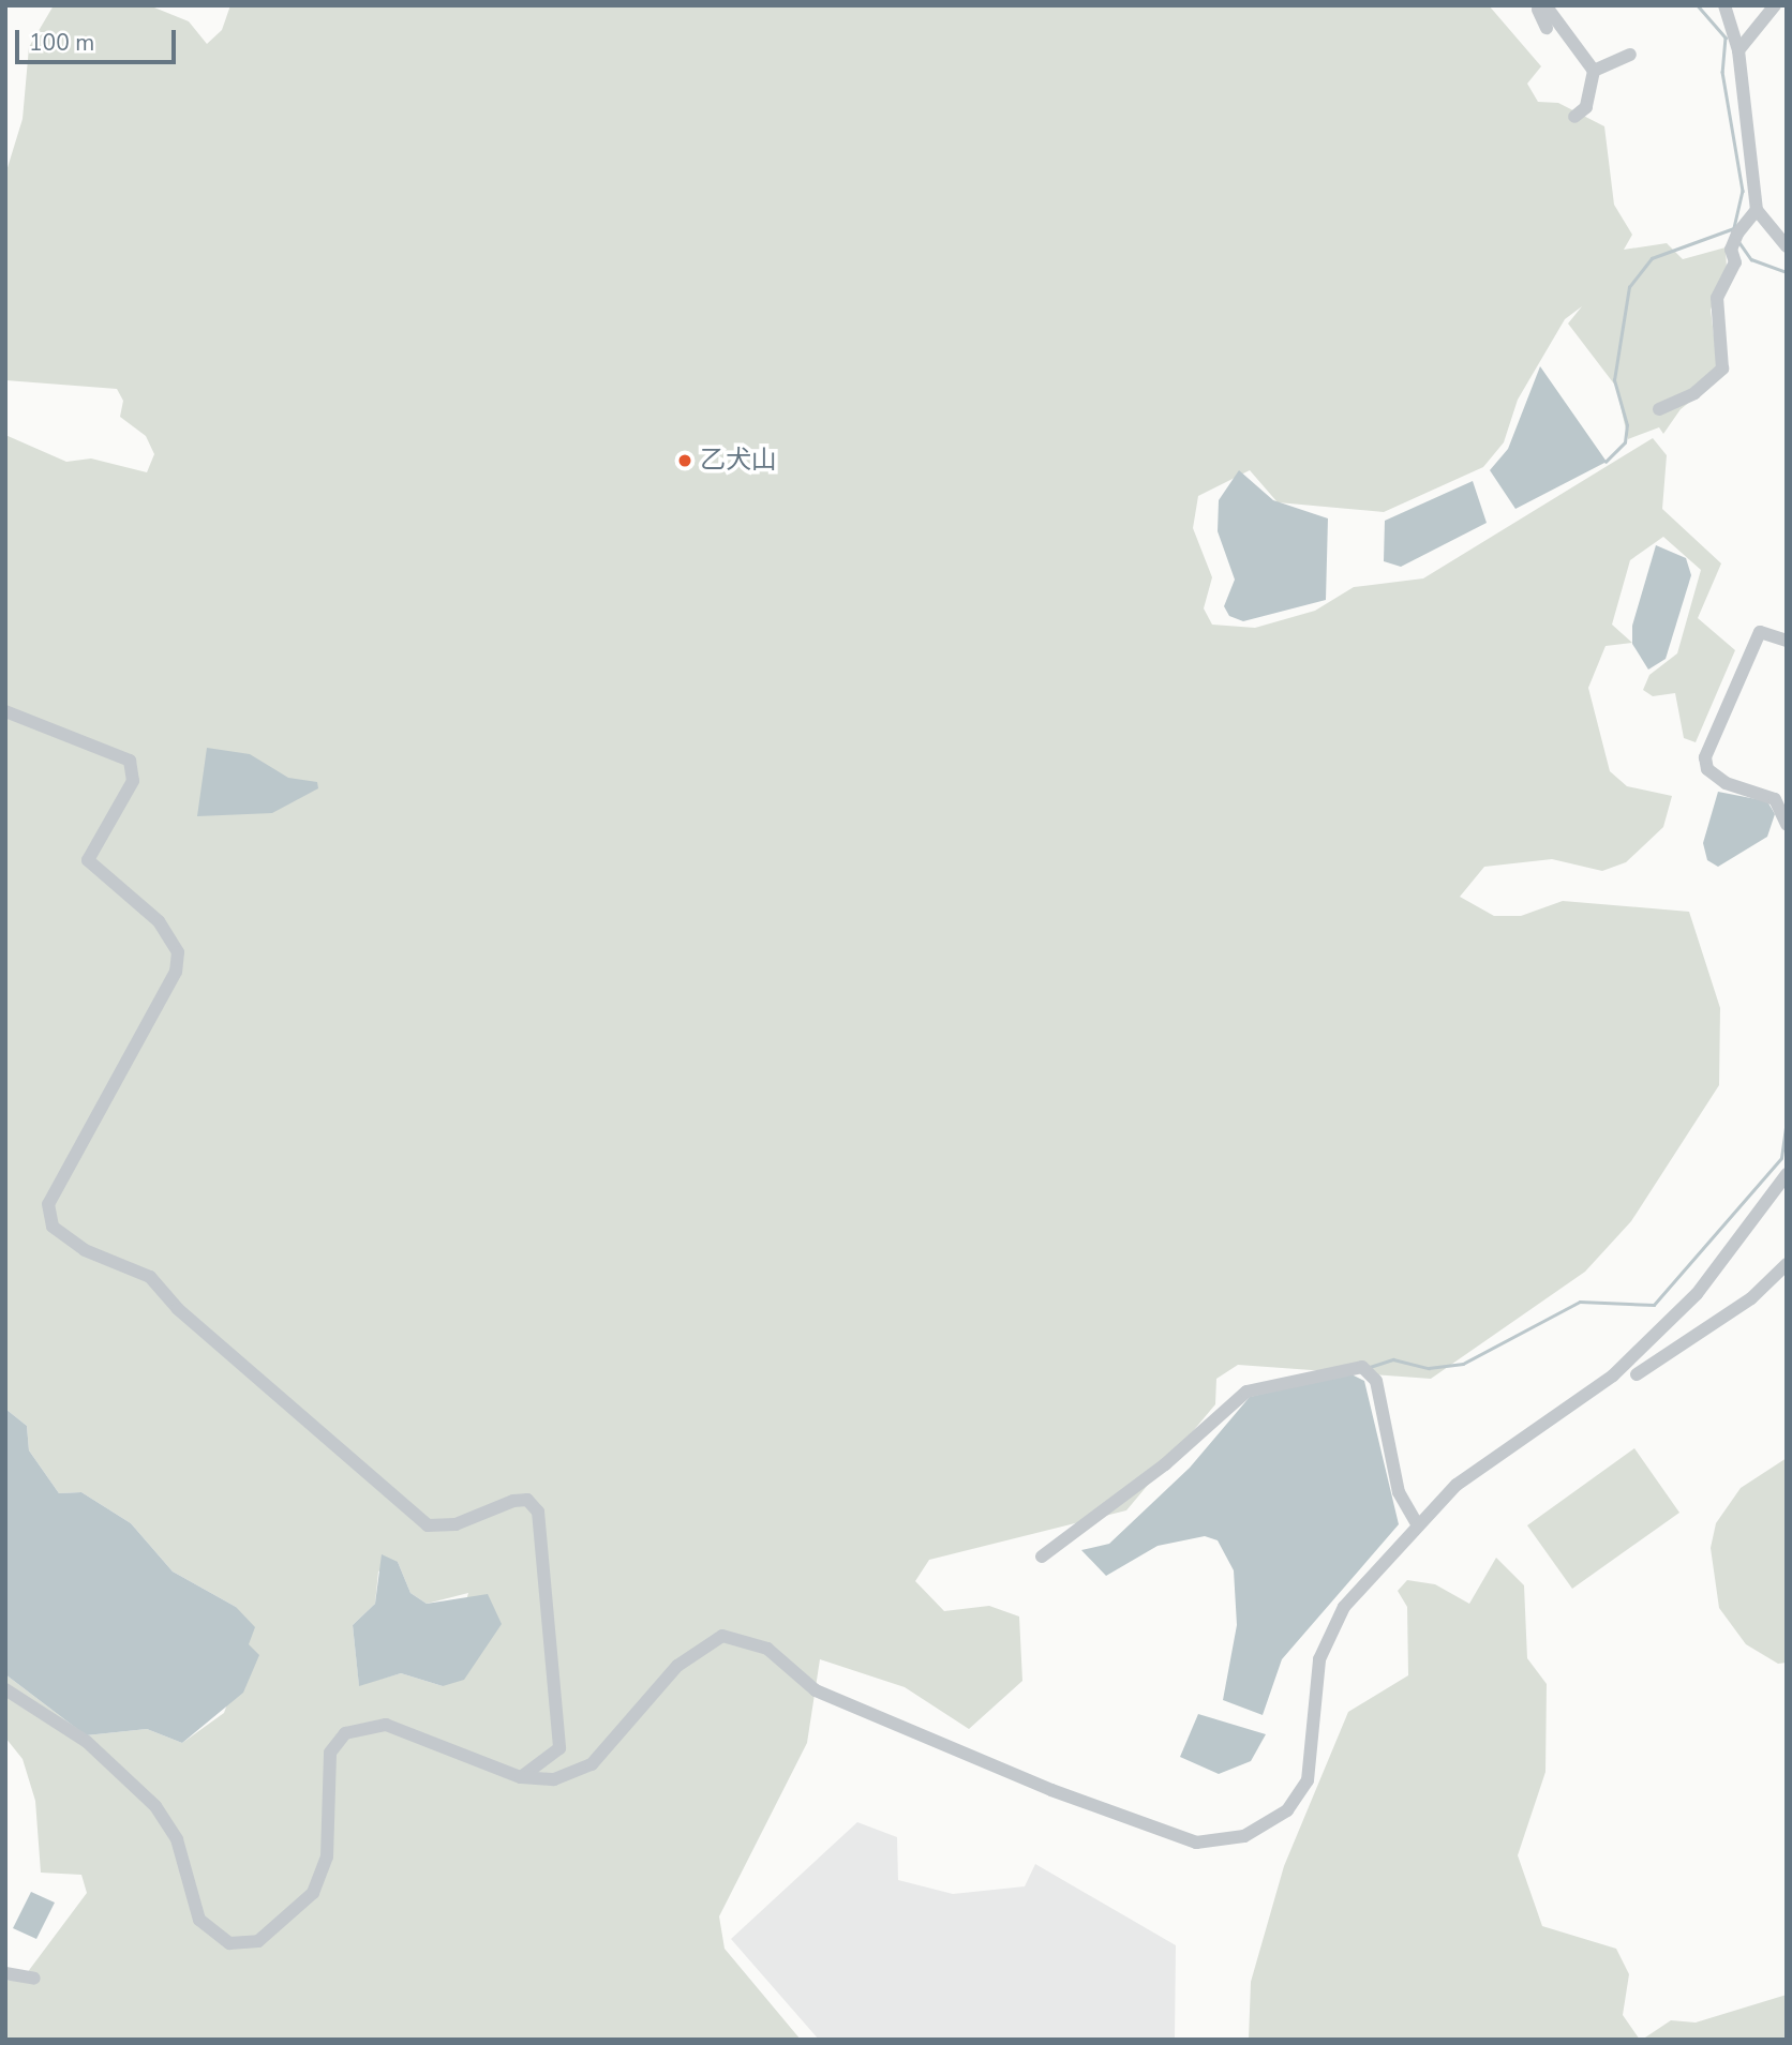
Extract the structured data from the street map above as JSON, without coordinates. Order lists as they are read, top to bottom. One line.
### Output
{"places":["乙犬山"],"scale_bar":"100 m"}
